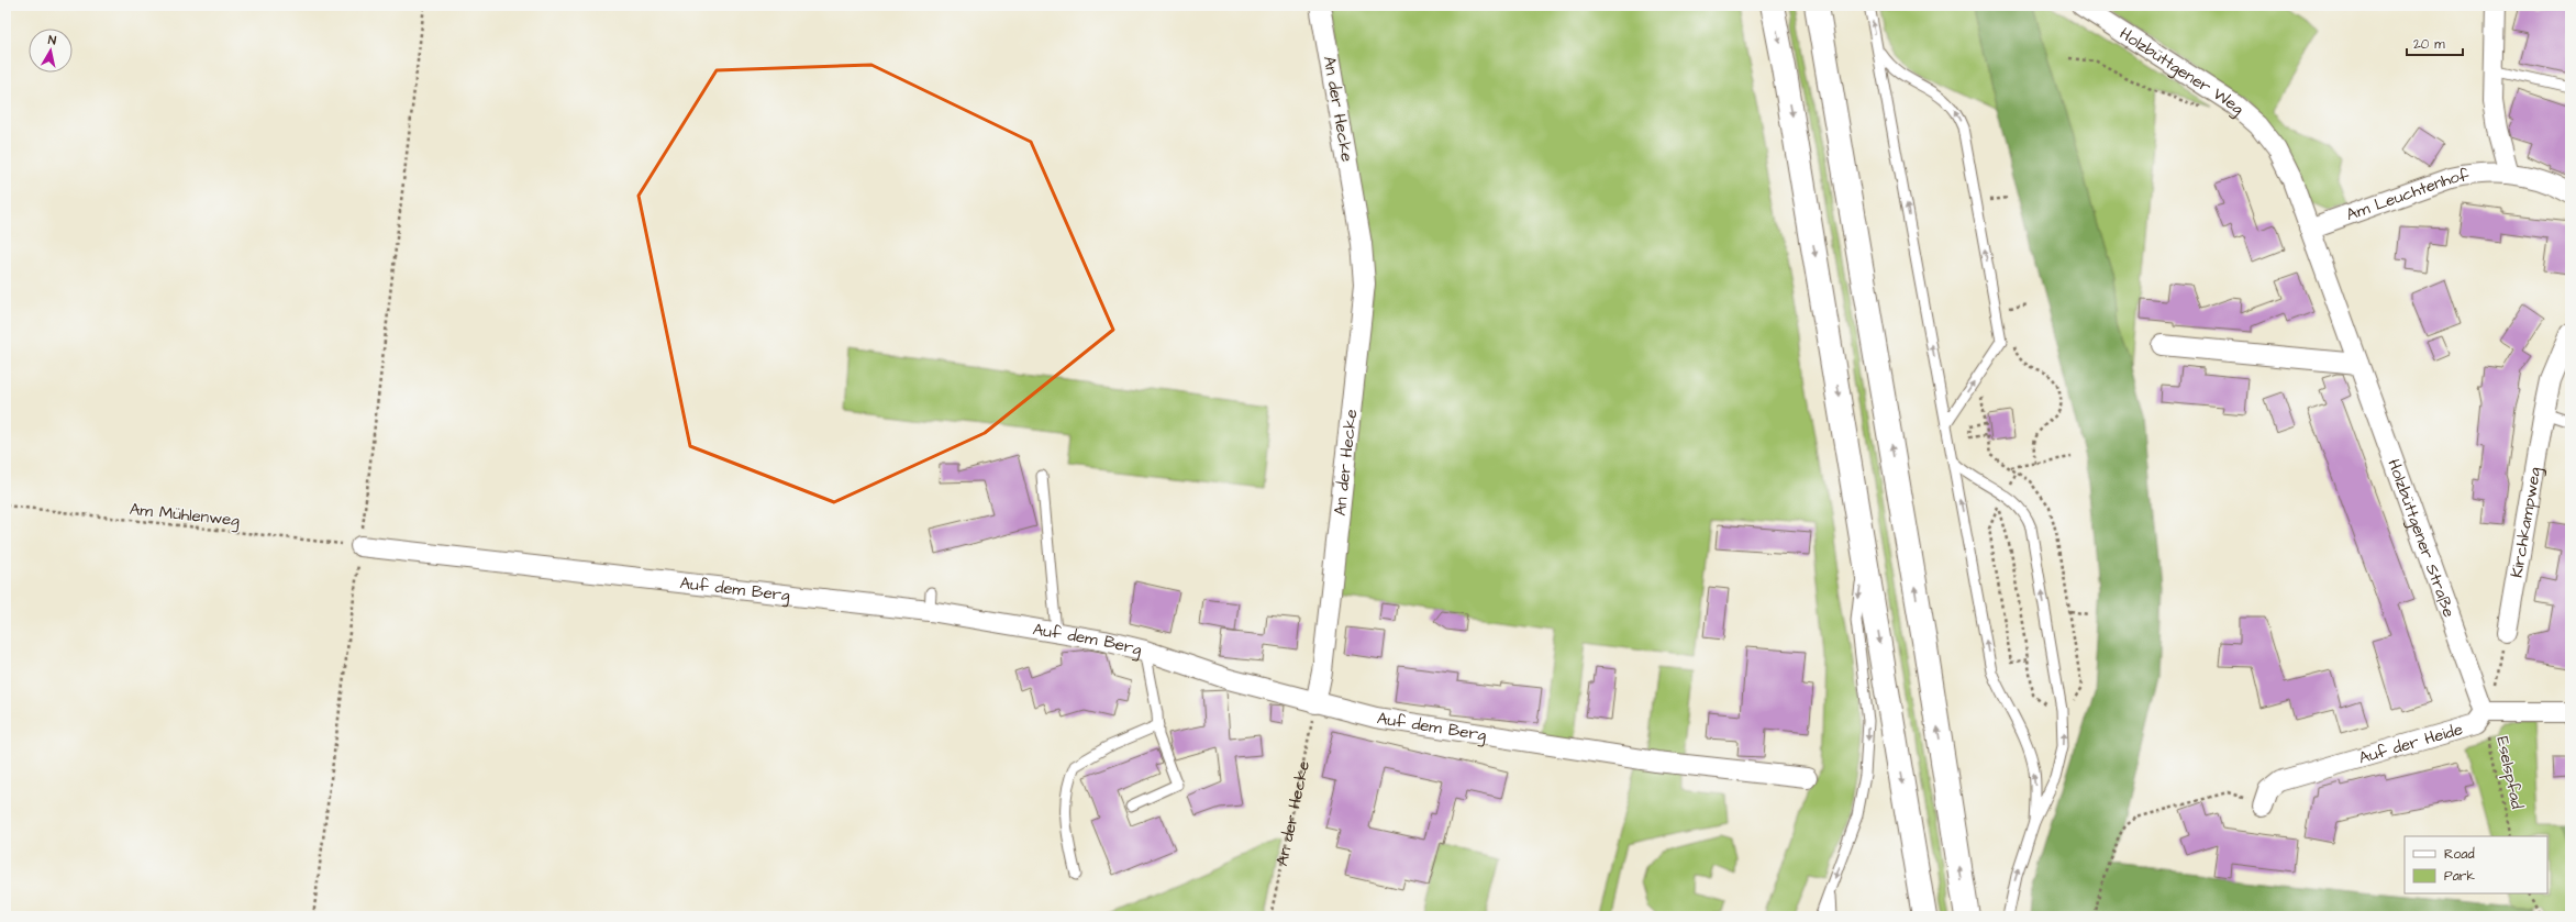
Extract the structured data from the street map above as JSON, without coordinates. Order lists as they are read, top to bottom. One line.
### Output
{"streets":{"street":["Holzbüttgener Weg","An der Hecke","Am Leuchtenhof","Kirchkampweg","Holzbüttgener Straße","Auf dem Berg","Auf der Heide"],"path":["Am Mühlenweg","Eselspfad"]},"crossings":[["Holzbüttgener Weg","Holzbüttgener Straße"],["An der Hecke","Auf dem Berg"],["Am Leuchtenhof","Holzbüttgener Straße"],["Am Mühlenweg","Auf dem Berg"],["Holzbüttgener Straße","Auf der Heide"],["Holzbüttgener Straße","Eselspfad"],["Auf der Heide","Eselspfad"]],"legend":["Road","Park"],"scale_bar":"20 m","north":"top"}
